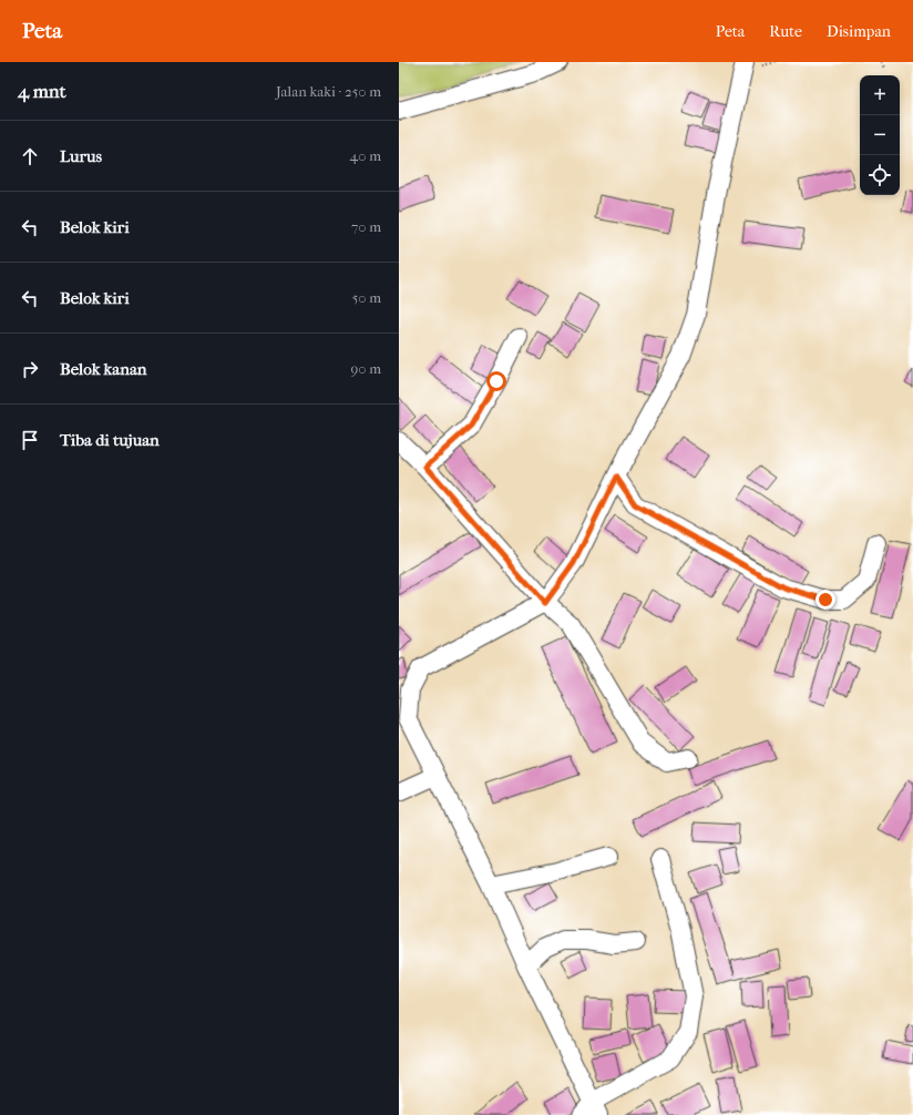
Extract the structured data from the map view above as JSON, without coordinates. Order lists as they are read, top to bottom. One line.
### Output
{"page":{"header":"Peta","nav":["Peta","Rute","Disimpan"],"heading":["4 mnt","Jalan kaki · 250 m"],"map_buttons":["+","−"],"list":[["Lurus","40 m"],["Belok kiri","70 m"],["Belok kiri","50 m"],["Belok kanan","90 m"],"Tiba di tujuan"]}}
